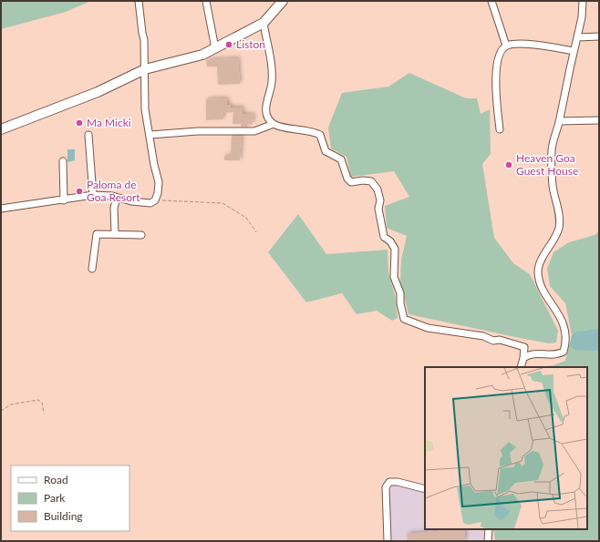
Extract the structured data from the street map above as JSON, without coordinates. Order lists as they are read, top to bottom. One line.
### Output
{"places":["Liston","Ma Micki","Heaven Goa Guest House","Paloma de Goa Resort"],"legend":["Road","Park","Building"]}
